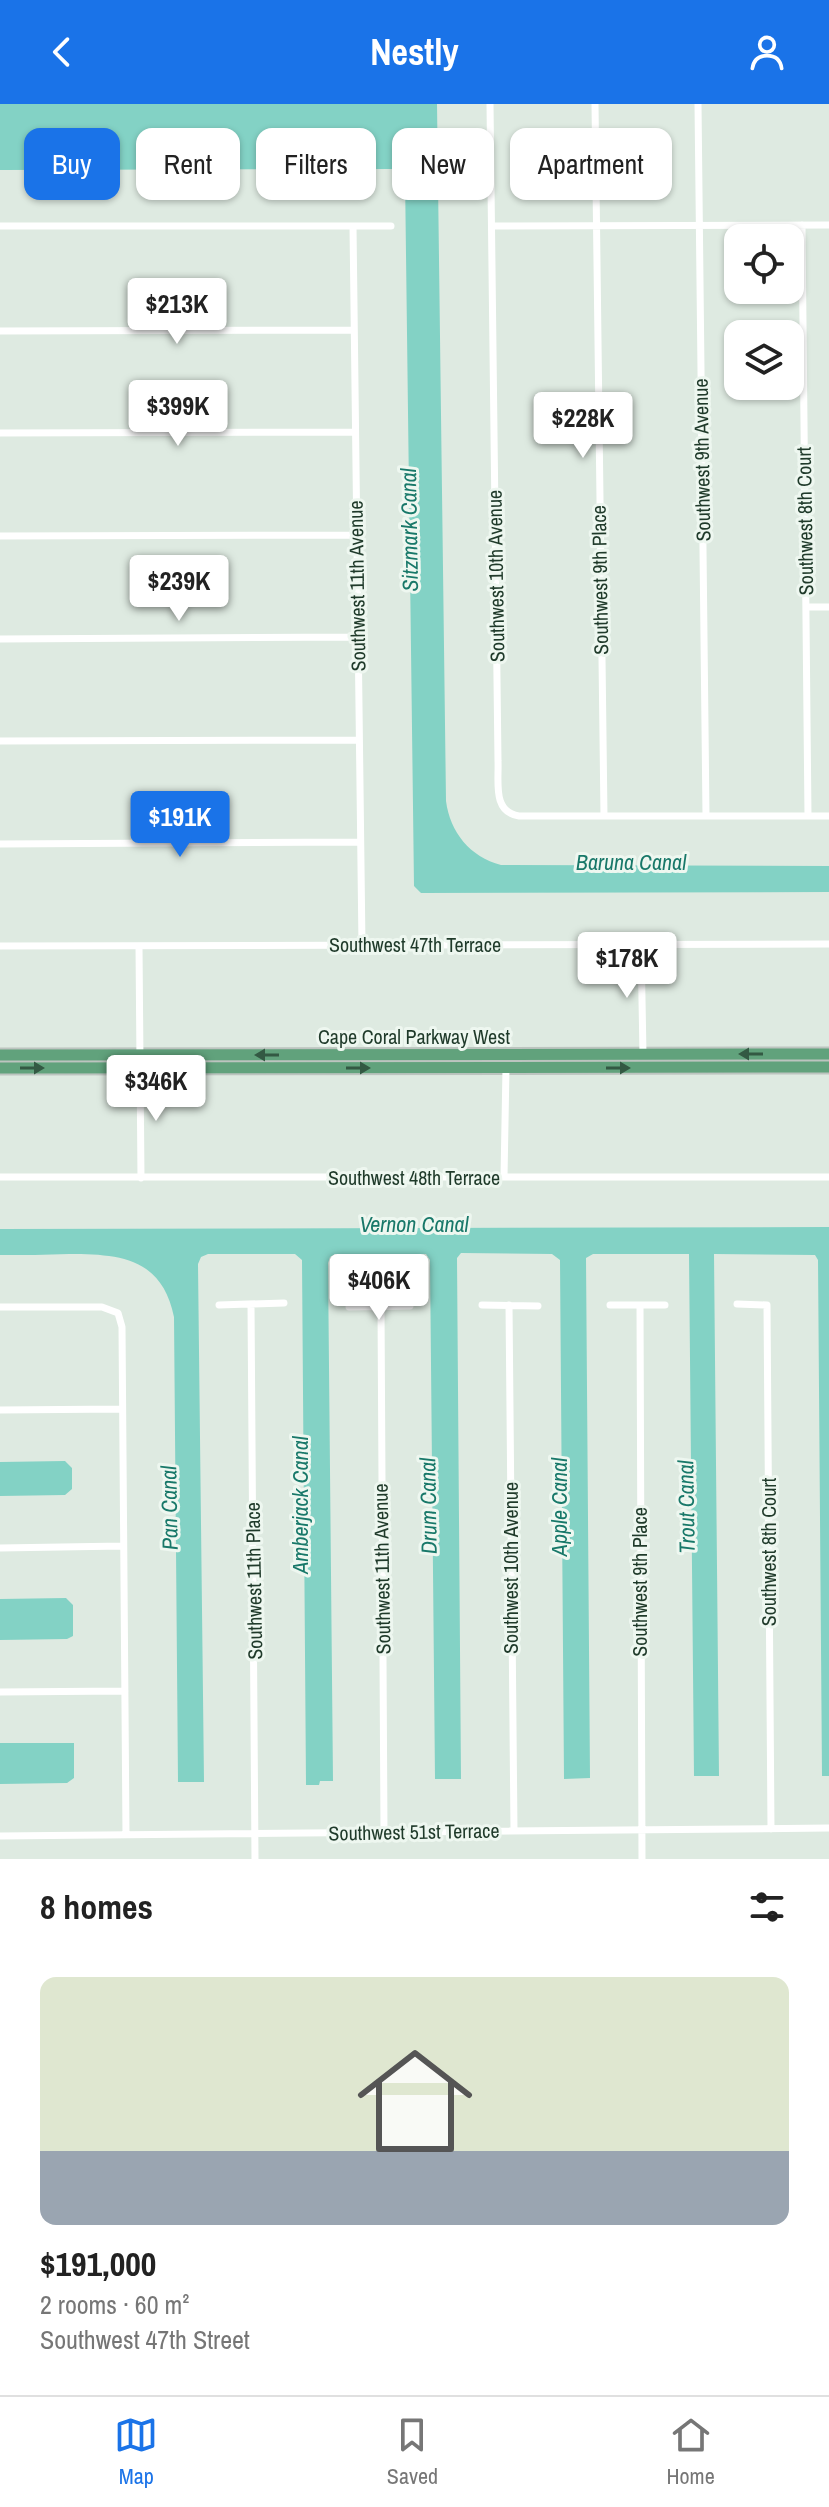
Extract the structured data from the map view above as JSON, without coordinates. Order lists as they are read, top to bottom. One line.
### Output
{"streets":{"main road":["Cape Coral Parkway West"],"street":["Southwest 9th Avenue","Southwest 8th Court","Southwest 10th Avenue","Southwest 9th Place","Southwest 11th Avenue","Southwest 47th Terrace","Southwest 48th Terrace","Southwest 11th Place","Southwest 51st Terrace"]},"crossings":[["Southwest 8th Court","Southwest 51st Terrace"],["Southwest 10th Avenue","Southwest 9th Place"],["Southwest 10th Avenue","Southwest 51st Terrace"],["Southwest 9th Place","Southwest 51st Terrace"],["Southwest 11th Avenue","Southwest 47th Terrace"],["Southwest 11th Avenue","Southwest 51st Terrace"],["Southwest 11th Place","Southwest 51st Terrace"]],"water":["Sitzmark Canal","Baruna Canal","Vernon Canal","Amberjack Canal","Drum Canal","Apple Canal","Trout Canal","Pan Canal"],"page":{"header":"Nestly","chip":["Buy","Rent","Filters","New","Apartment"],"price":["$213K","$399K","$228K","$239K","$191K","$178K","$346K","$406K"],"heading":"8 homes","list":[{"name":"$191,000","note":"2 rooms · 60 m² · Southwest 47th Street"}],"tabs":["Map","Saved","Home"]}}
